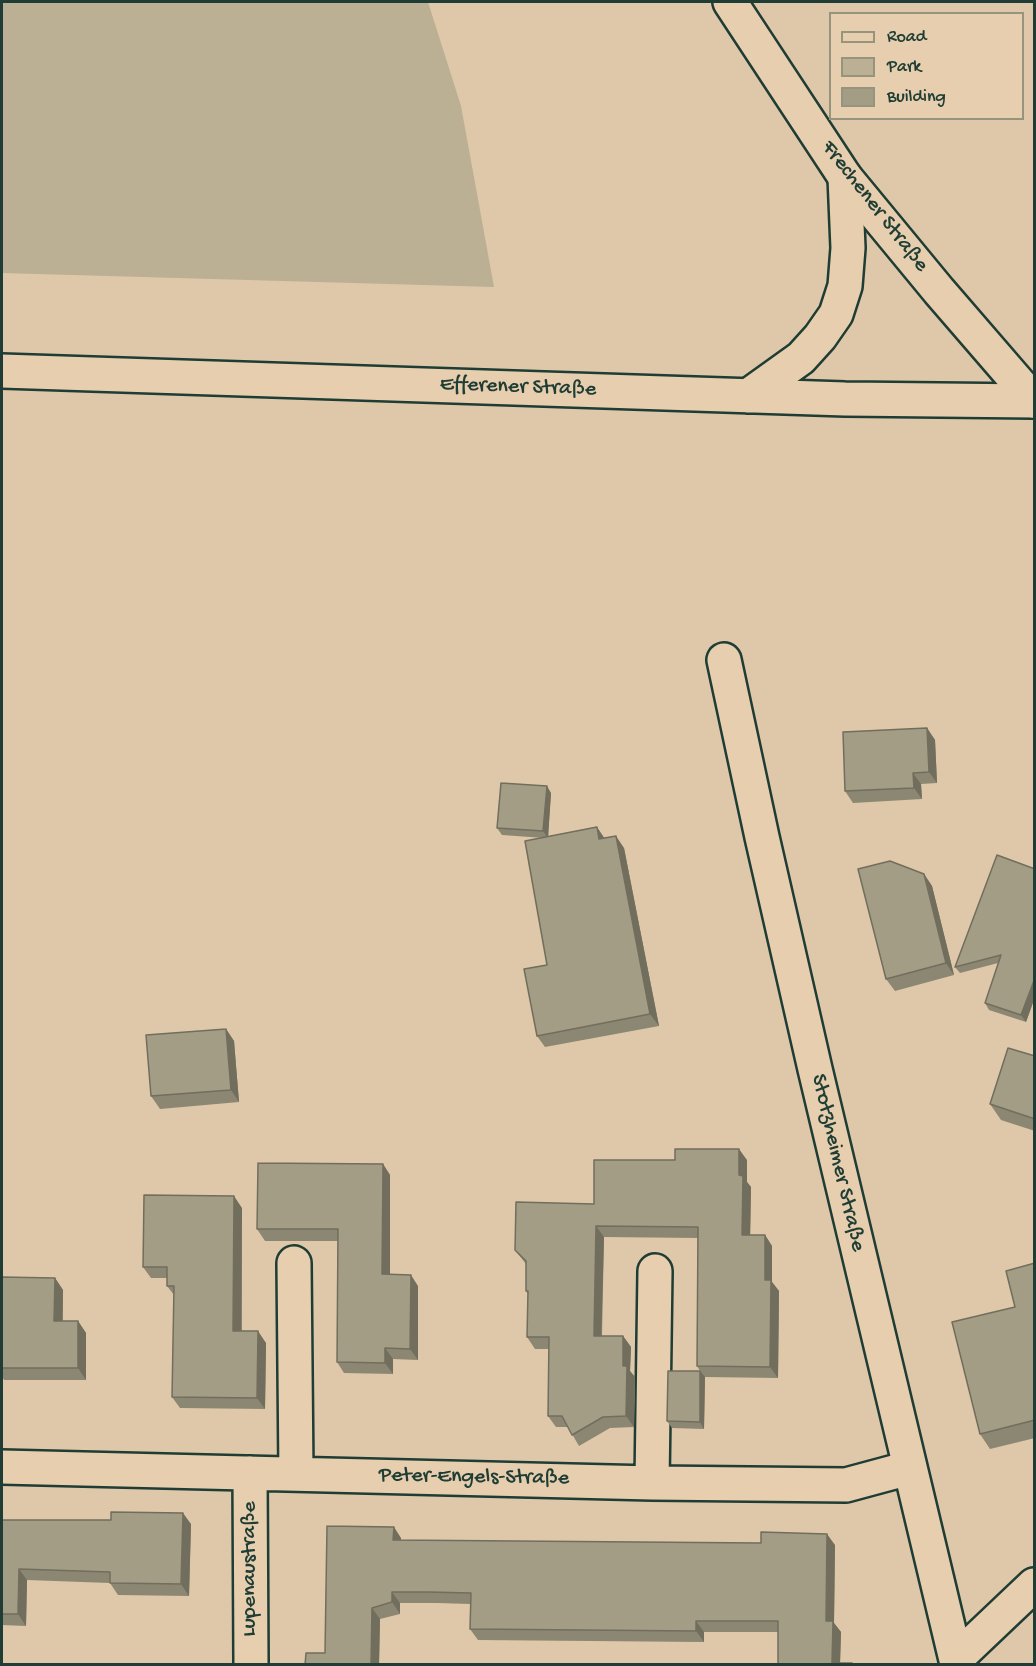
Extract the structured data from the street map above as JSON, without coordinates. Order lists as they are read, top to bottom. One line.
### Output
{"streets":{"street":["Frechener Straße","Efferener Straße","Stotzheimer Straße","Peter-Engels-Straße","Lupenaustraße"]},"crossings":[["Frechener Straße","Efferener Straße"],["Stotzheimer Straße","Peter-Engels-Straße"],["Peter-Engels-Straße","Lupenaustraße"]],"legend":["Road","Park","Building"]}
